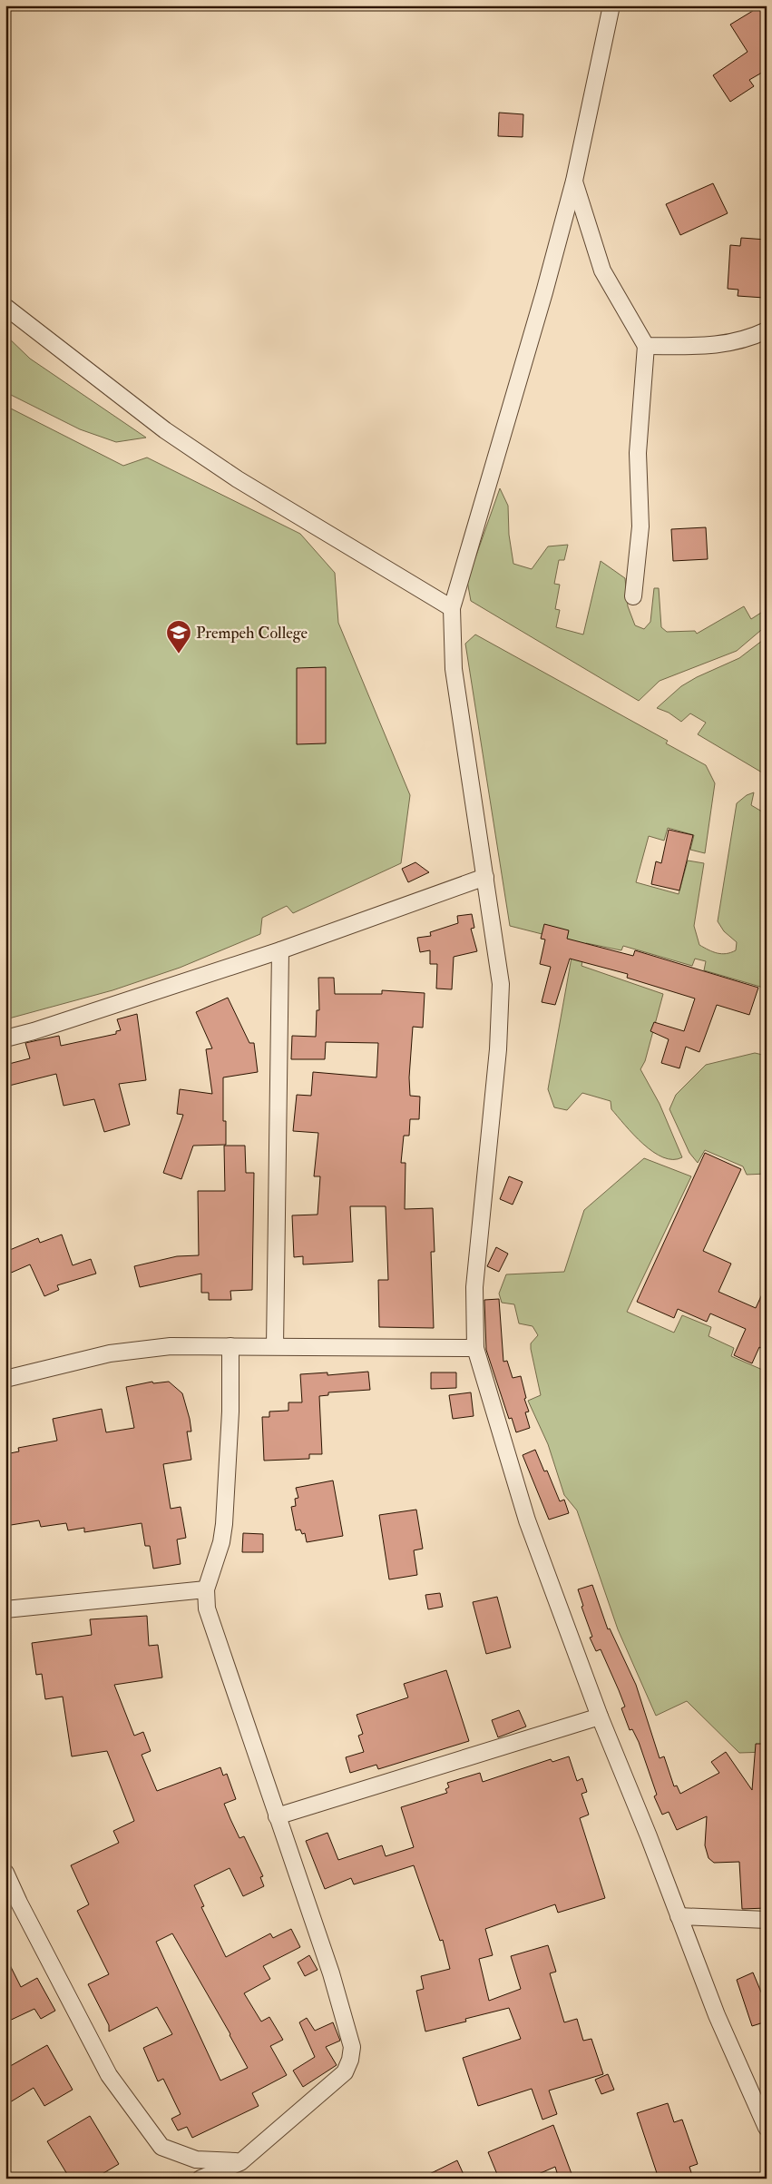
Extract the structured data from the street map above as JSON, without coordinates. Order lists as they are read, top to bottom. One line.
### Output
{"places":{"school or university":["Prempeh College"]}}
